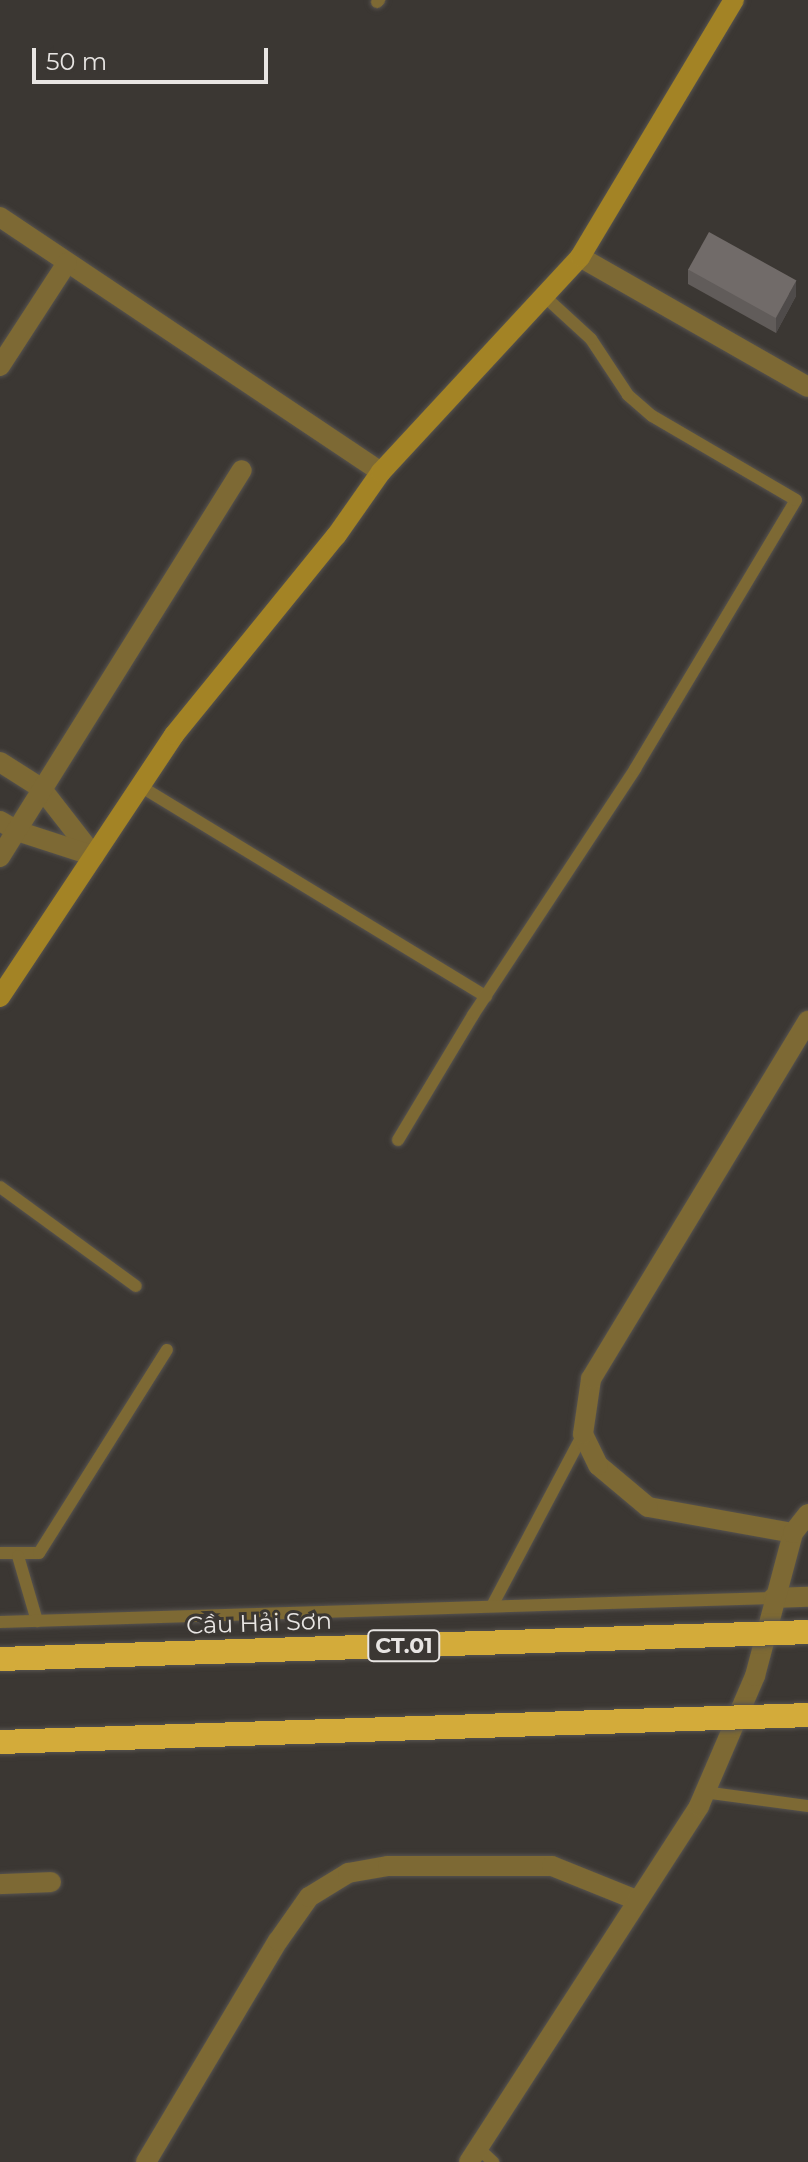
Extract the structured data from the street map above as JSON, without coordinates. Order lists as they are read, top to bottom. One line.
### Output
{"streets":{"highway":["Cầu Hải Sơn","CT.01"]},"scale_bar":"50 m"}
